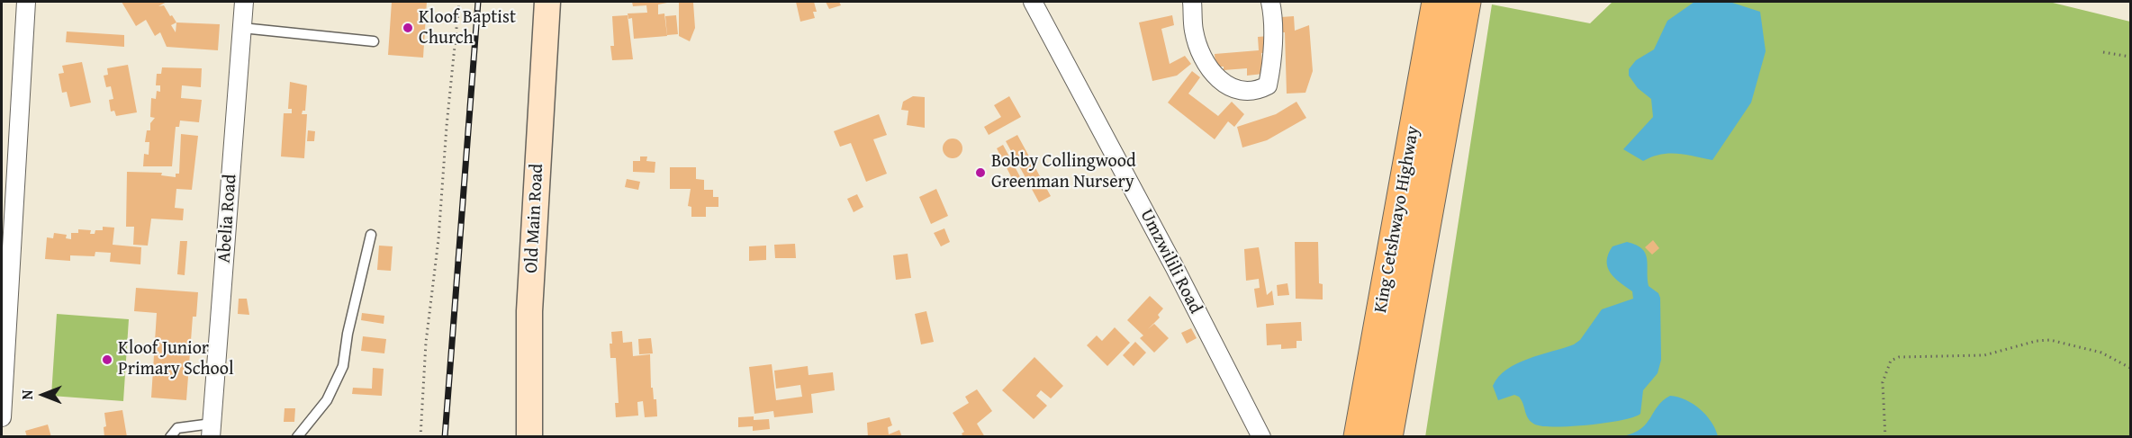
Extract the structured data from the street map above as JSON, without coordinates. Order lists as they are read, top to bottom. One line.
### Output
{"streets":{"highway":["King Cetshwayo Highway"],"street":["Abelia Road","Old Main Road","Umzwilili Road"]},"places":["Kloof Baptist Church","Bobby Collingwood Greenman Nursery","Kloof Junior Primary School"],"north":"left"}
